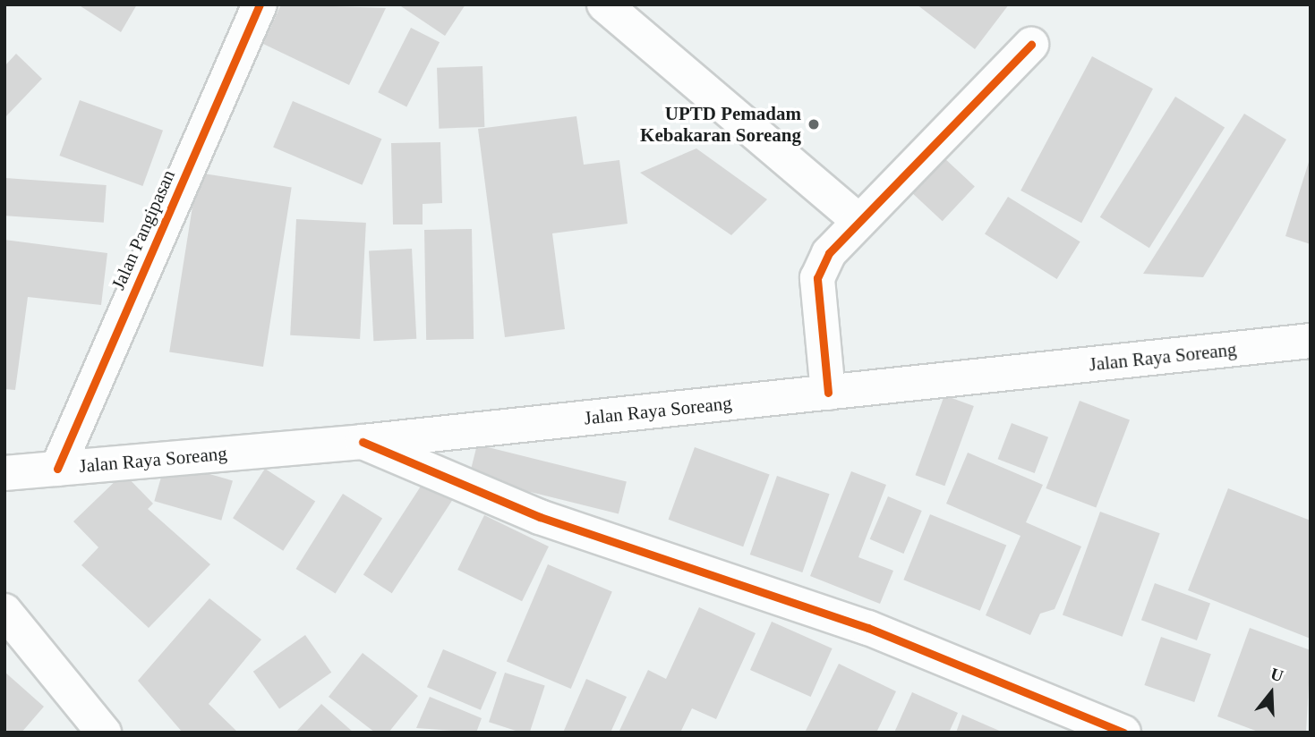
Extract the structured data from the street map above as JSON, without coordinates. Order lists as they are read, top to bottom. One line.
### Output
{"streets":{"street":["Jalan Pangipasan","Jalan Raya Soreang"]},"crossings":[["Jalan Pangipasan","Jalan Raya Soreang"]],"places":["UPTD Pemadam Kebakaran Soreang"],"north":"top"}
